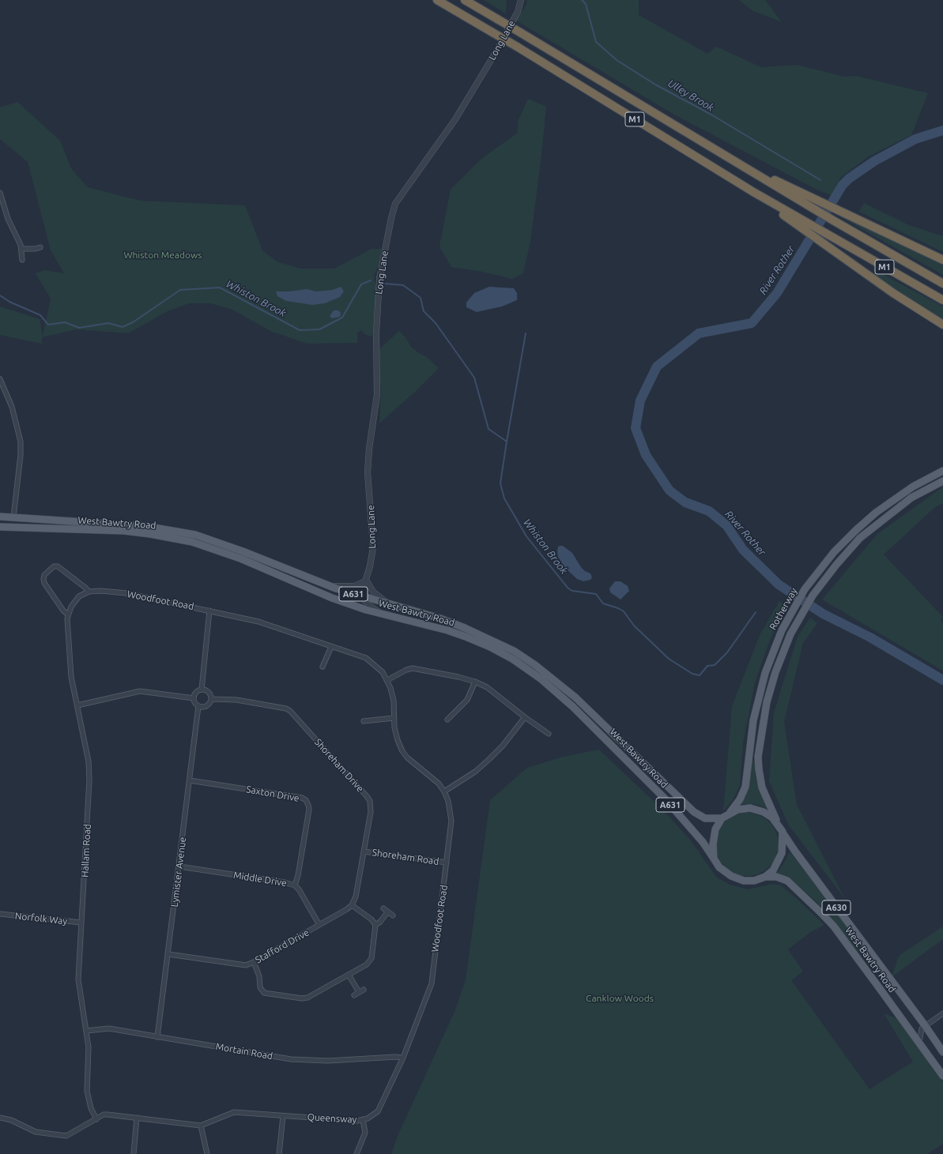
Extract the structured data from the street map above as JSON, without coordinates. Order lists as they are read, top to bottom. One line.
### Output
{"streets":{"highway":["M1"],"main road":["West Bawtry Road","A631","Rotherway","A630"],"street":["Long Lane","Woodfoot Road","Shoreham Drive","Saxton Drive","Hallam Road","Shoreham Road","Lymister Avenue","Middle Drive","Norfolk Way","Stafford Drive","Mortain Road","Queensway"]},"crossings":[["Long Lane","West Bawtry Road"],["Long Lane","A631"],["West Bawtry Road","A631"],["West Bawtry Road","Rotherway"],["Woodfoot Road","Hallam Road"],["Woodfoot Road","Shoreham Road"],["Woodfoot Road","Mortain Road"],["Woodfoot Road","Queensway"],["Shoreham Drive","Shoreham Road"],["Shoreham Drive","Lymister Avenue"],["Shoreham Drive","Stafford Drive"],["Saxton Drive","Lymister Avenue"],["Saxton Drive","Middle Drive"],["Hallam Road","Norfolk Way"],["Hallam Road","Mortain Road"],["Hallam Road","Queensway"],["Lymister Avenue","Middle Drive"],["Lymister Avenue","Stafford Drive"],["Lymister Avenue","Mortain Road"],["Middle Drive","Stafford Drive"]],"water":["Ulley Brook","River Rother","Whiston Brook"],"parks":["Whiston Meadows","Canklow Woods"]}
